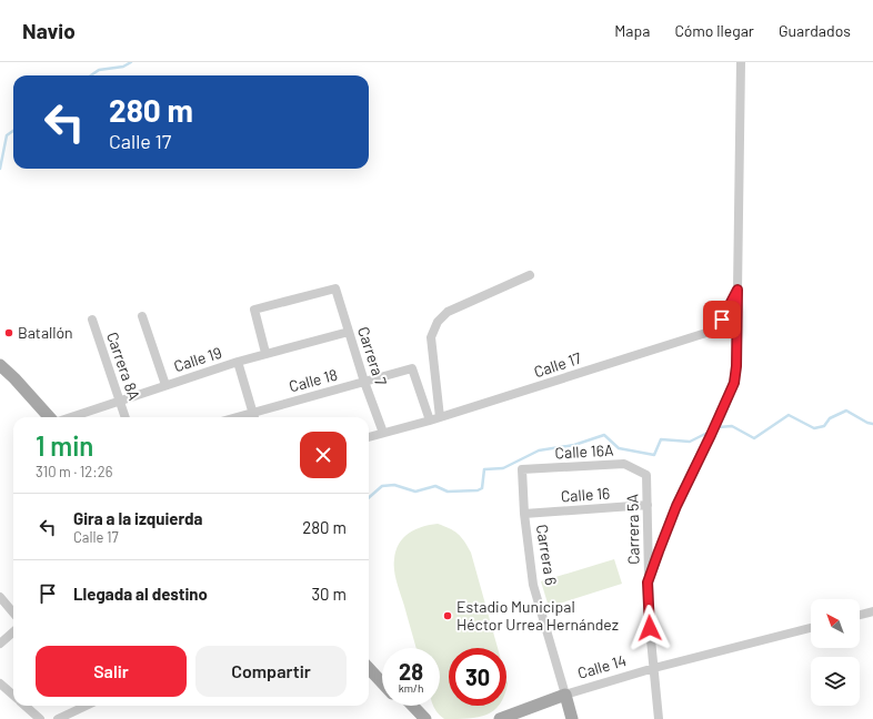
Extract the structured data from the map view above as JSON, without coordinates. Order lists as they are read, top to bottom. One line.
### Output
{"streets":{"main road":["Carrera 6","Calle 14"],"street":["Carrera 7","Calle 19","Calle 17","Carrera 8A","Calle 18","Calle 16A","Calle 16","Carrera 5A"]},"crossings":[["Carrera 7","Calle 19"],["Carrera 7","Calle 17"],["Carrera 7","Calle 18"],["Calle 19","Carrera 8A"],["Calle 17","Calle 18"],["Calle 17","Carrera 5A"],["Calle 16A","Carrera 5A"],["Calle 16A","Carrera 6"],["Calle 16","Carrera 5A"],["Calle 16","Carrera 6"],["Carrera 5A","Calle 14"],["Carrera 6","Calle 14"]],"places":["Batallón","Estadio Municipal Héctor Urrea Hernández"],"north":"top left","page":{"header":"Navio","nav":["Mapa","Cómo llegar","Guardados"],"turn":["280 m","Calle 17"],"heading":["1 min","310 m · 12:26"],"list":[{"name":"Gira a la izquierda","note":"Calle 17","value":"280 m"},{"name":"Llegada al destino","value":"30 m"}],"buttons":["Salir","Compartir"],"speed":"28 km/h","limit":"30"}}
